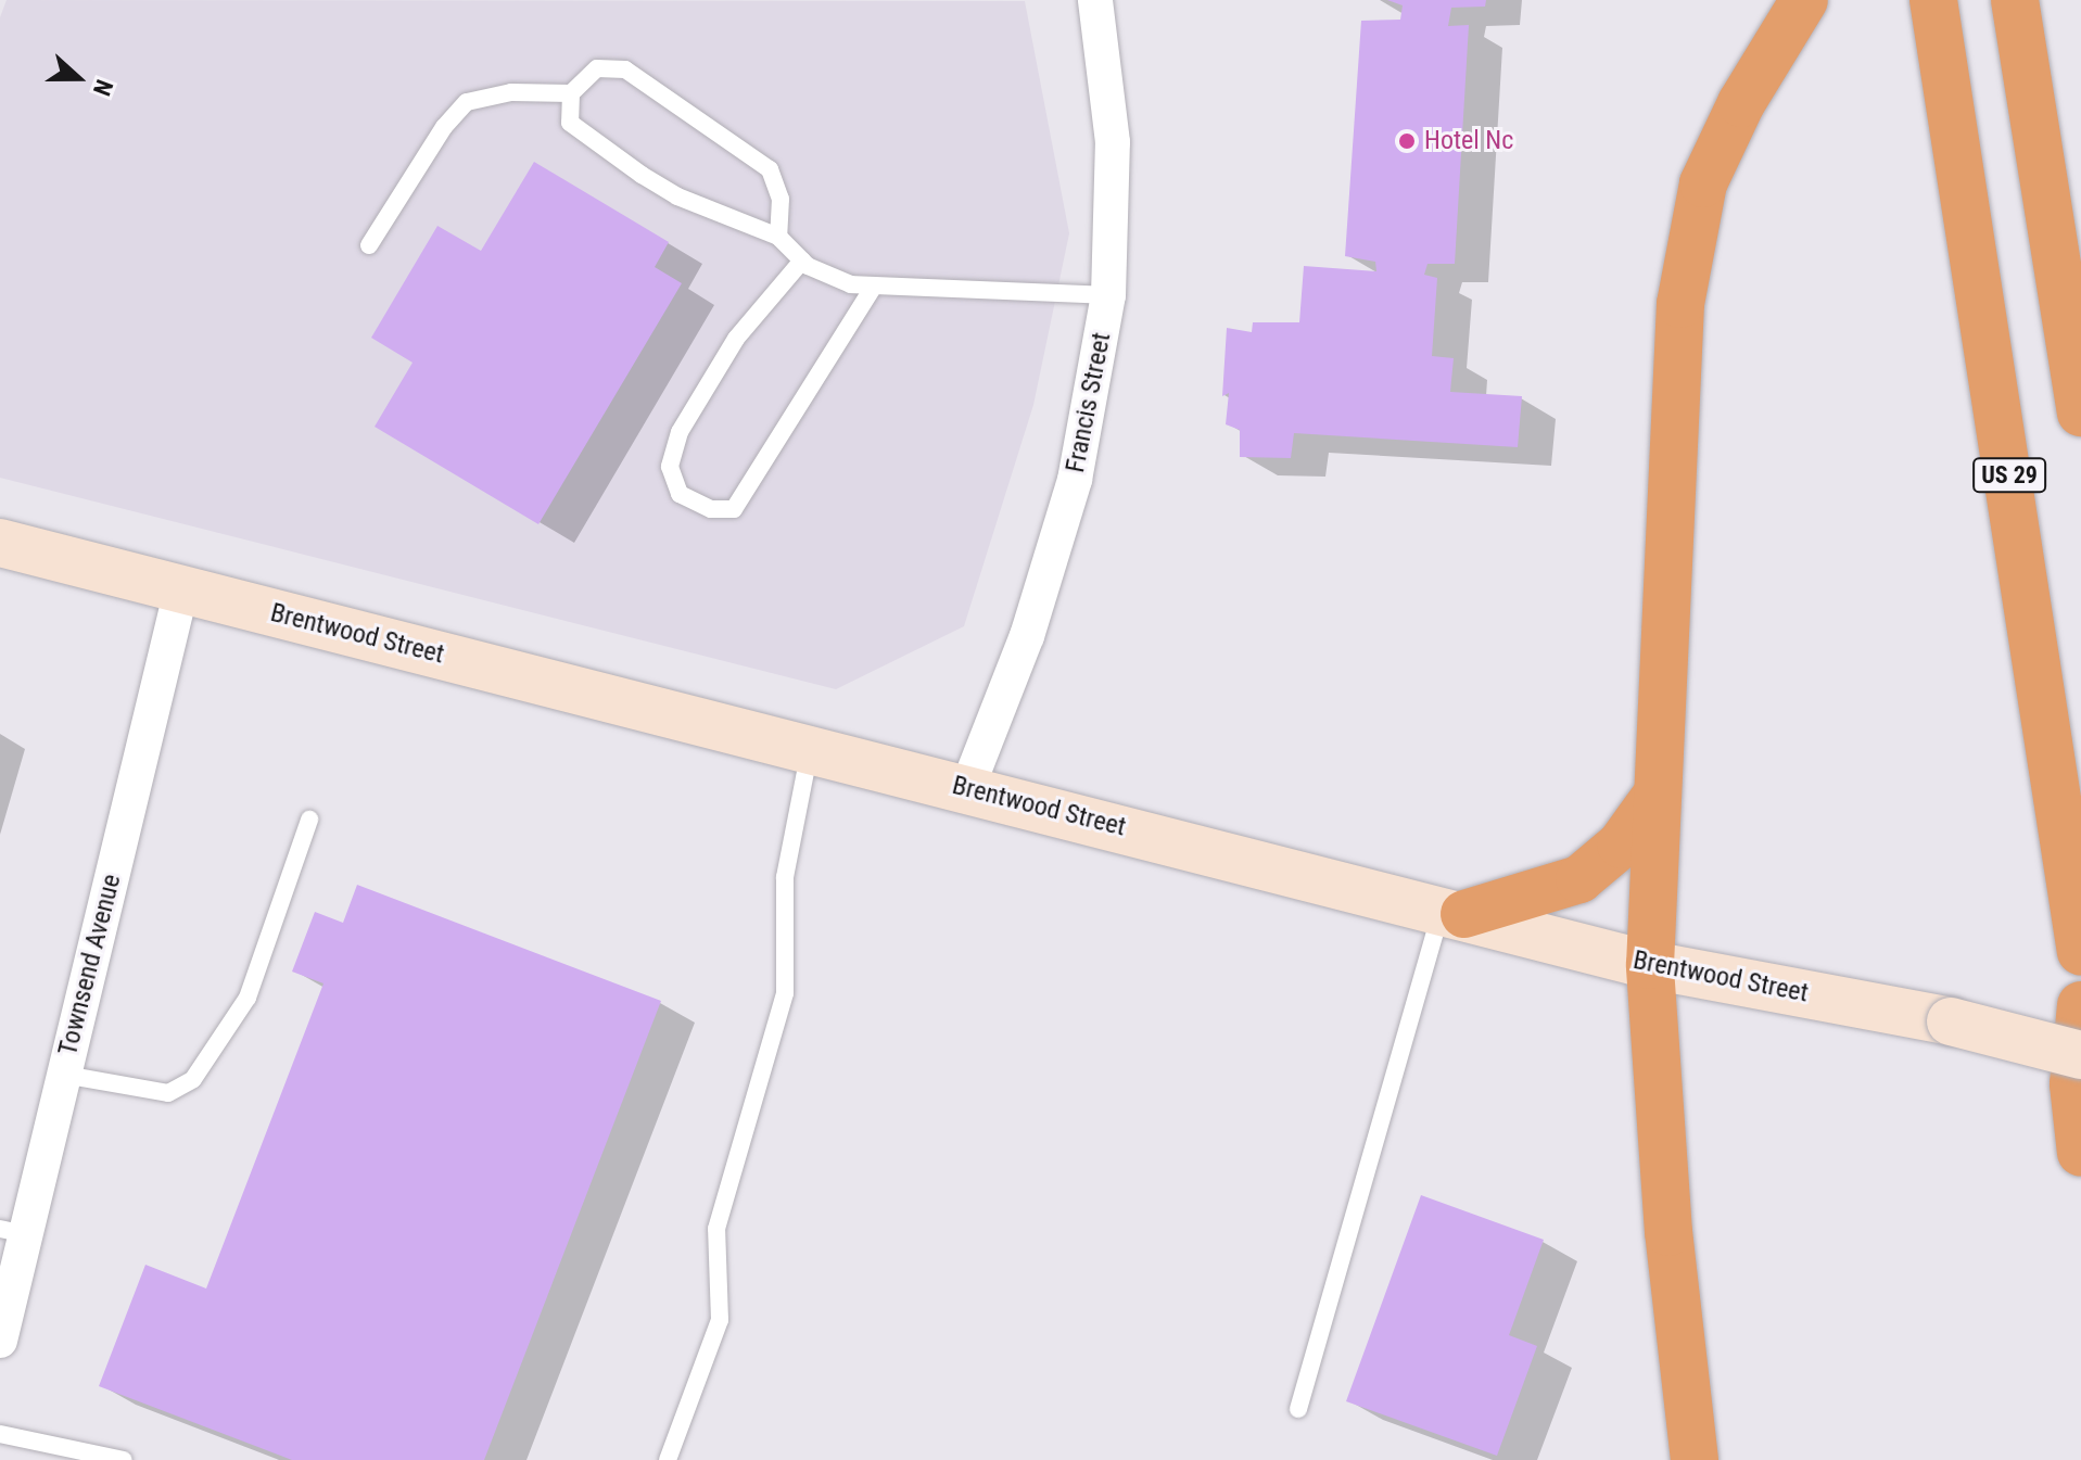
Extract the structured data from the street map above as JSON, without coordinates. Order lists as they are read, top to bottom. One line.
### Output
{"streets":{"highway":["US 29"],"main road":["Brentwood Street"],"street":["Francis Street","Townsend Avenue"]},"crossings":[["Francis Street","Brentwood Street"],["Brentwood Street","Townsend Avenue"]],"places":["Hotel Nc"],"north":"right"}
